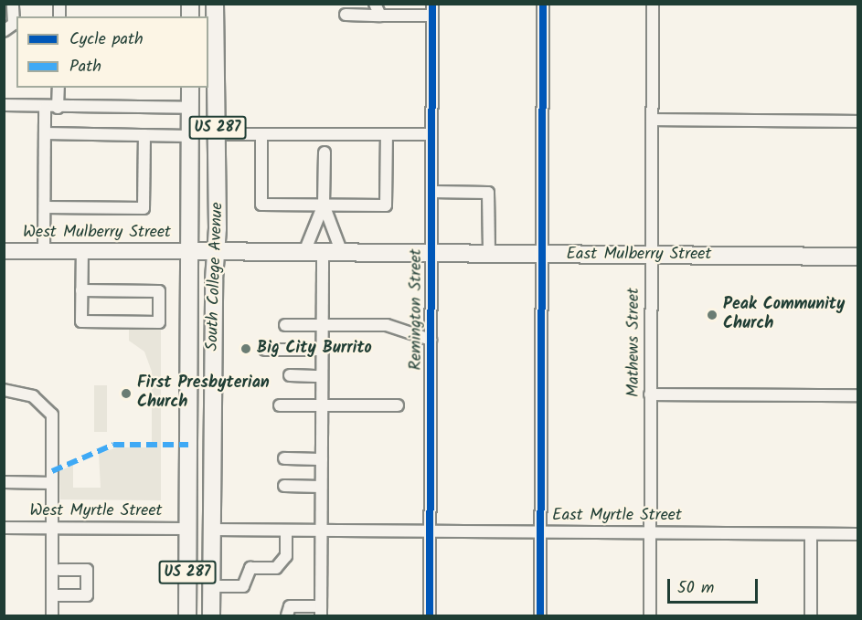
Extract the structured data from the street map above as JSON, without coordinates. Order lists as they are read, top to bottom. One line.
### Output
{"streets":{"highway":["US 287","East Mulberry Street","South College Avenue"],"main road":["West Mulberry Street"],"street":["Remington Street","Mathews Street","West Myrtle Street","East Myrtle Street"]},"crossings":[["West Mulberry Street","East Mulberry Street"],["West Mulberry Street","South College Avenue"],["East Mulberry Street","South College Avenue"],["East Mulberry Street","Remington Street"],["East Mulberry Street","Mathews Street"],["South College Avenue","West Myrtle Street"],["South College Avenue","East Myrtle Street"],["Remington Street","East Myrtle Street"],["Mathews Street","East Myrtle Street"]],"places":["Peak Community Church","Big City Burrito","First Presbyterian Church"],"legend":["Cycle path","Path"],"scale_bar":"50 m"}
